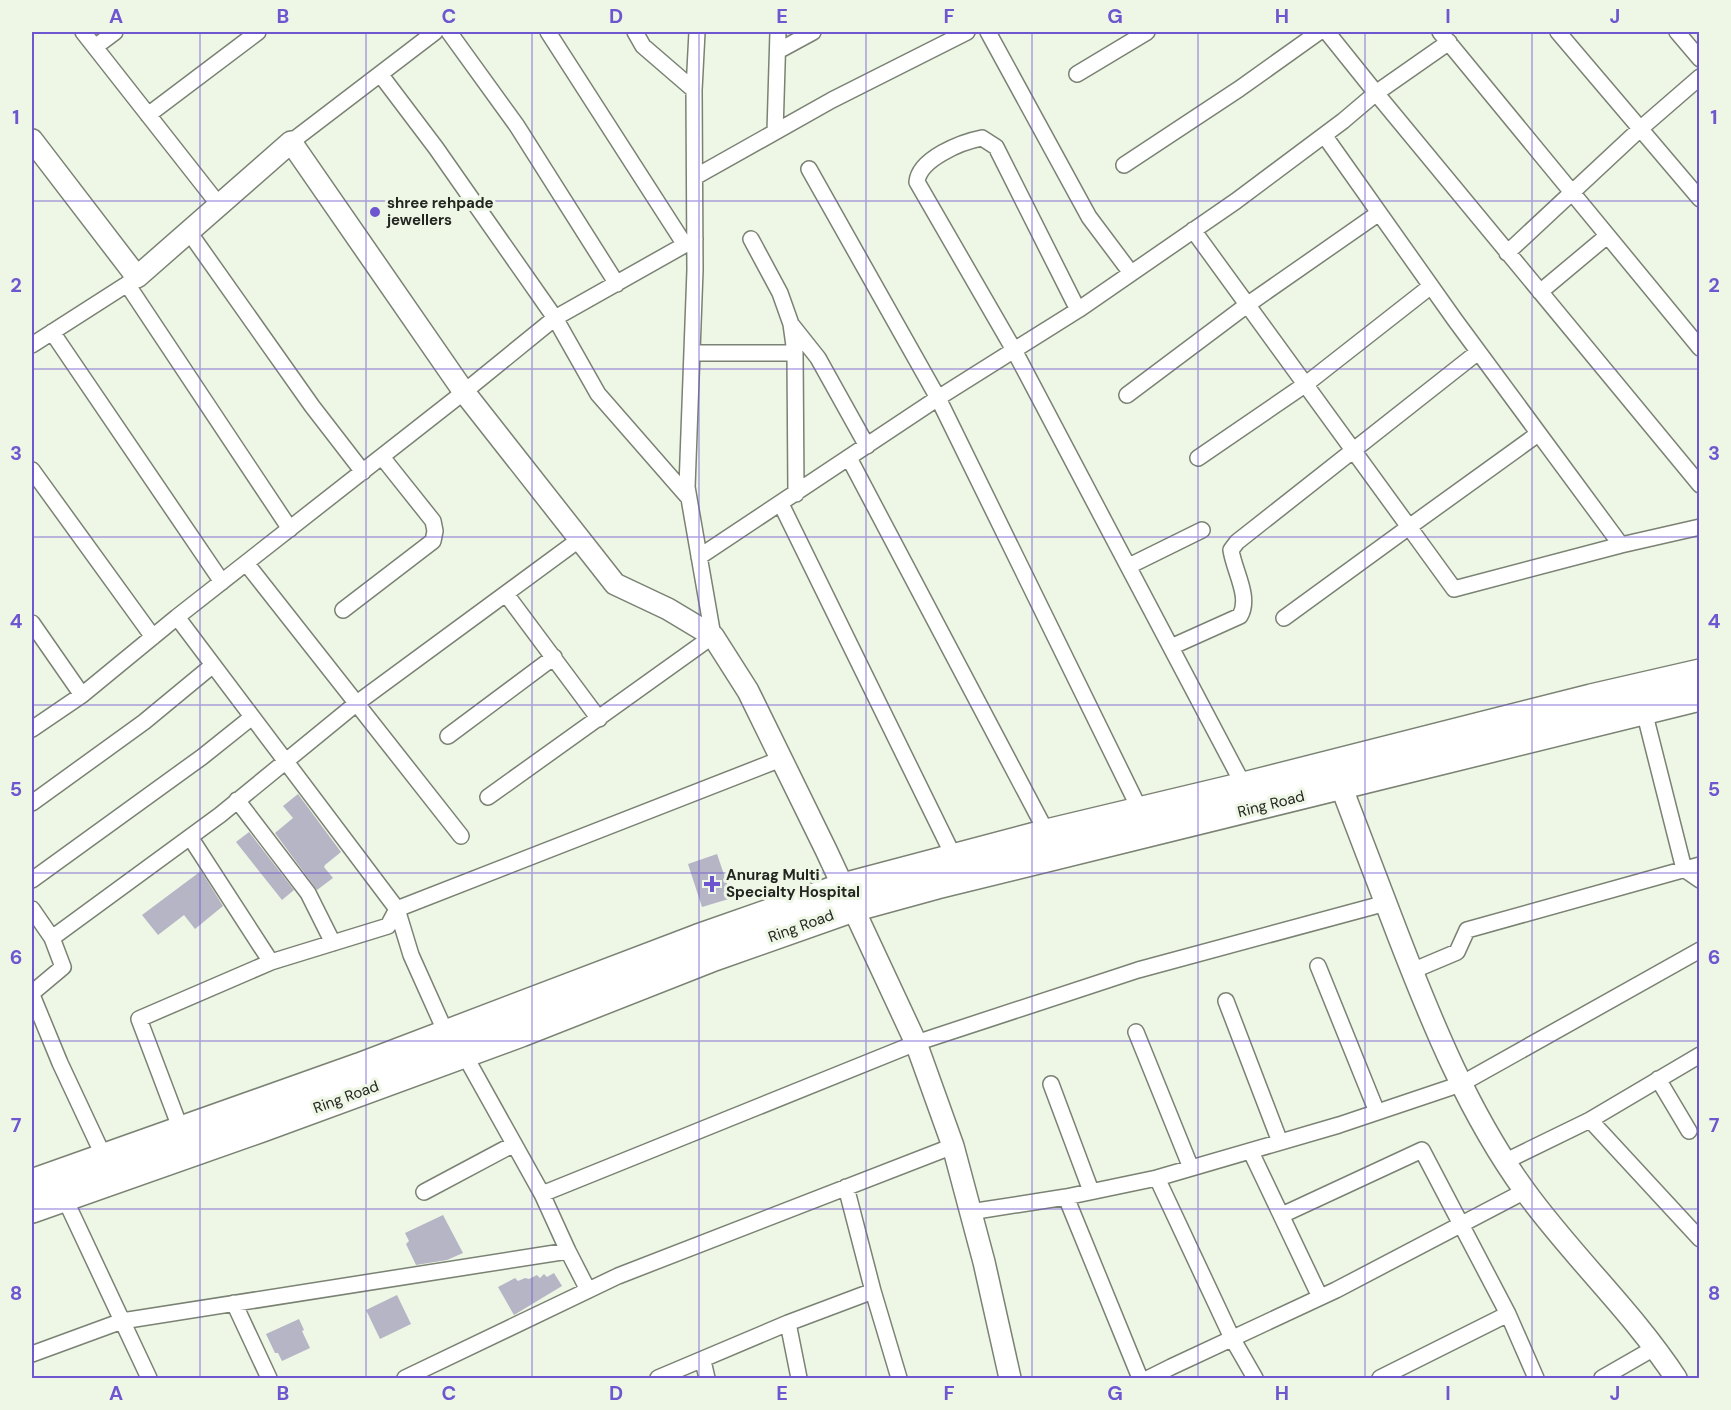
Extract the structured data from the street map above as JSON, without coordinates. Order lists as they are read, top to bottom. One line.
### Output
{"streets":{"highway":["Ring Road"]},"places":{"other":["shree rehpade jewellers"],"health":["Anurag Multi Specialty Hospital"]},"grid":{"columns":["A","B","C","D","E","F","G","H","I","J"],"rows":["1","2","3","4","5","6","7","8"]}}
